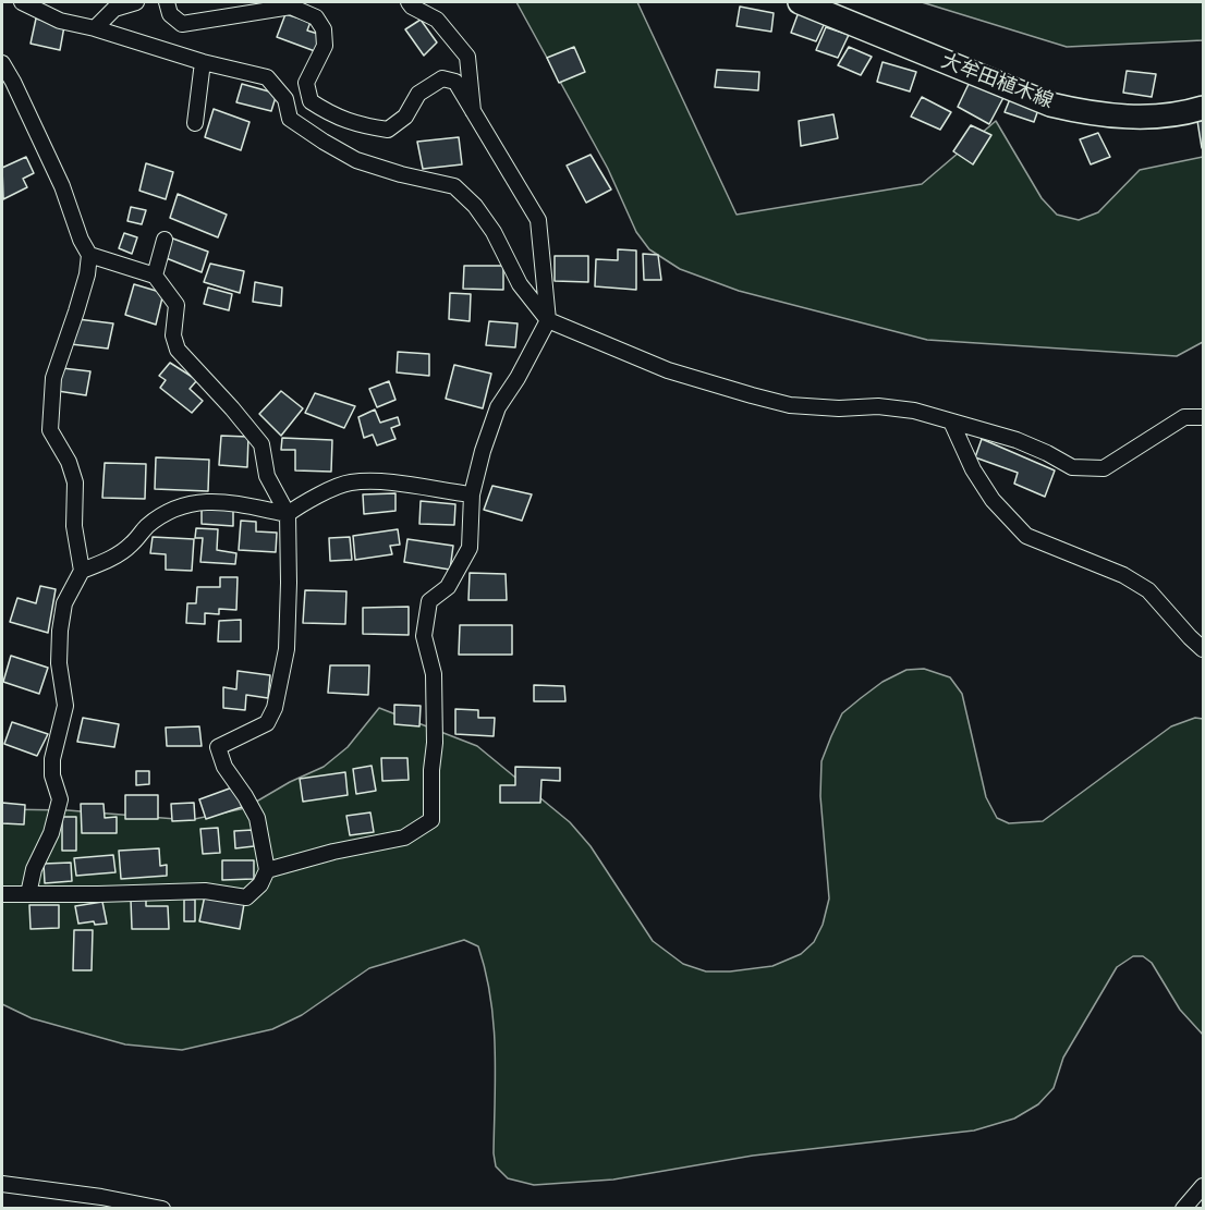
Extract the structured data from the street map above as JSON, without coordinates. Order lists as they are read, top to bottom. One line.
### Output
{"streets":{"main road":["大牟田植木線"]}}
